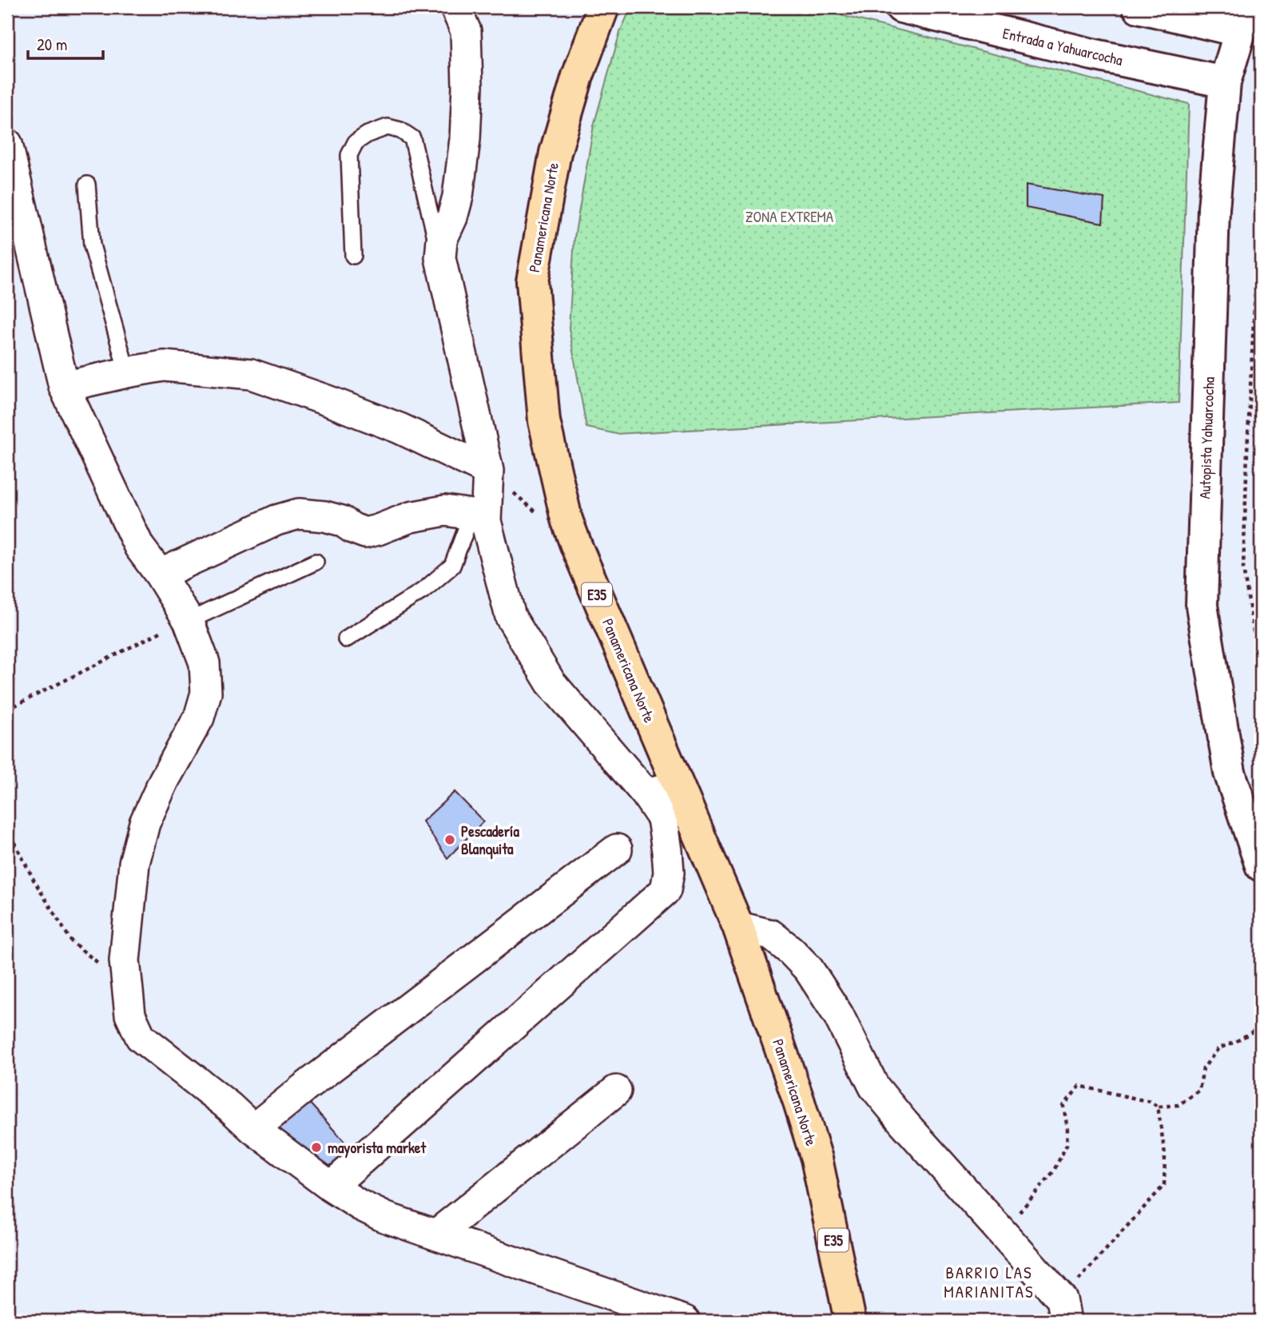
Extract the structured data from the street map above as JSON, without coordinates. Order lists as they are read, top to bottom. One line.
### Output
{"streets":{"highway":["Panamericana Norte","E35"],"street":["Entrada a Yahuarcocha","Autopista Yahuarcocha"]},"crossings":[["Entrada a Yahuarcocha","Autopista Yahuarcocha"]],"districts":["BARRIO LAS MARIANITAS"],"parks":["ZONA EXTREMA"],"places":["Pescadería Blanquita","mayorista market"],"scale_bar":"20 m"}
